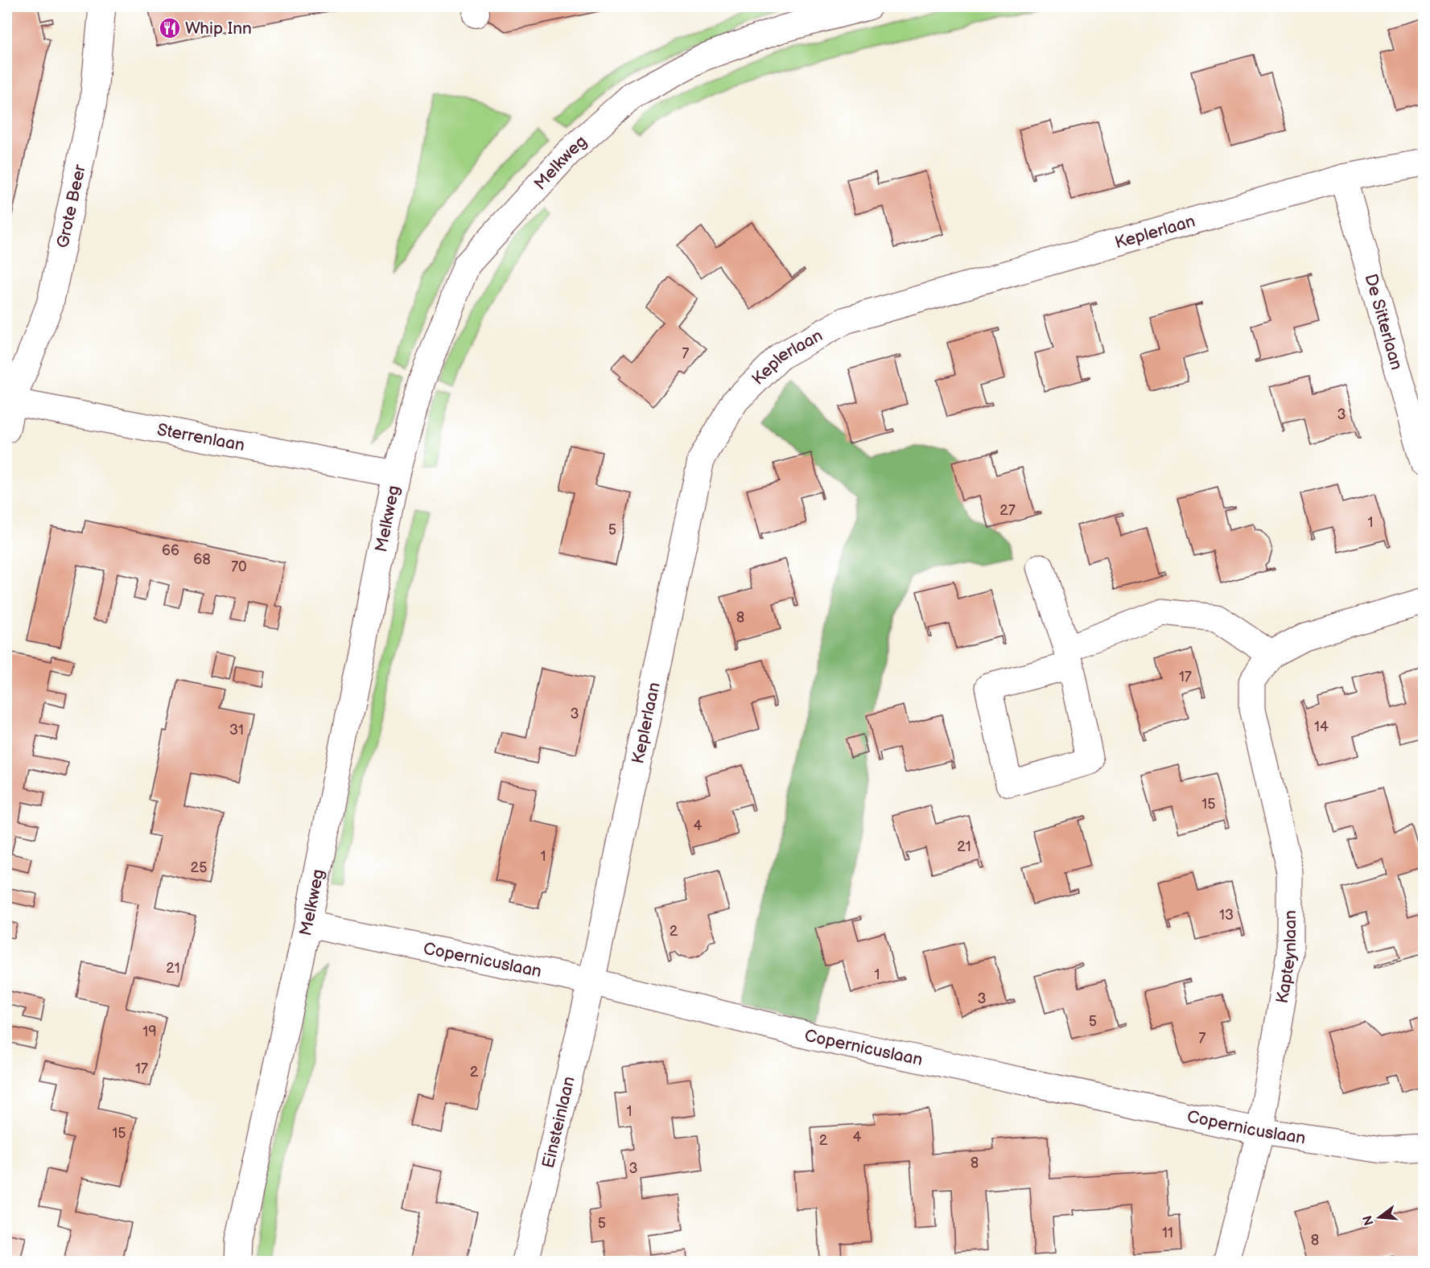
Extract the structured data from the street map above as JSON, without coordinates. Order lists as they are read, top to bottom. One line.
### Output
{"streets":{"street":["Melkweg","Grote Beer","Keplerlaan","De Sitterlaan","Sterrenlaan","Kapteynlaan","Copernicuslaan","Einsteinlaan"]},"crossings":[["Melkweg","Sterrenlaan"],["Melkweg","Copernicuslaan"],["Grote Beer","Sterrenlaan"],["Keplerlaan","De Sitterlaan"],["Keplerlaan","Copernicuslaan"],["Keplerlaan","Einsteinlaan"],["Kapteynlaan","Copernicuslaan"],["Copernicuslaan","Einsteinlaan"]],"places":{"restaurant":["Whip Inn"]},"house_numbers":["7","3","27","1","5","66","68","70","8","17","3","14","31","15","4","21","1","25","13","2","21","1","3","5","19","7","17","2","1","15","4","2","8","3","5","11","8"],"north":"left"}
